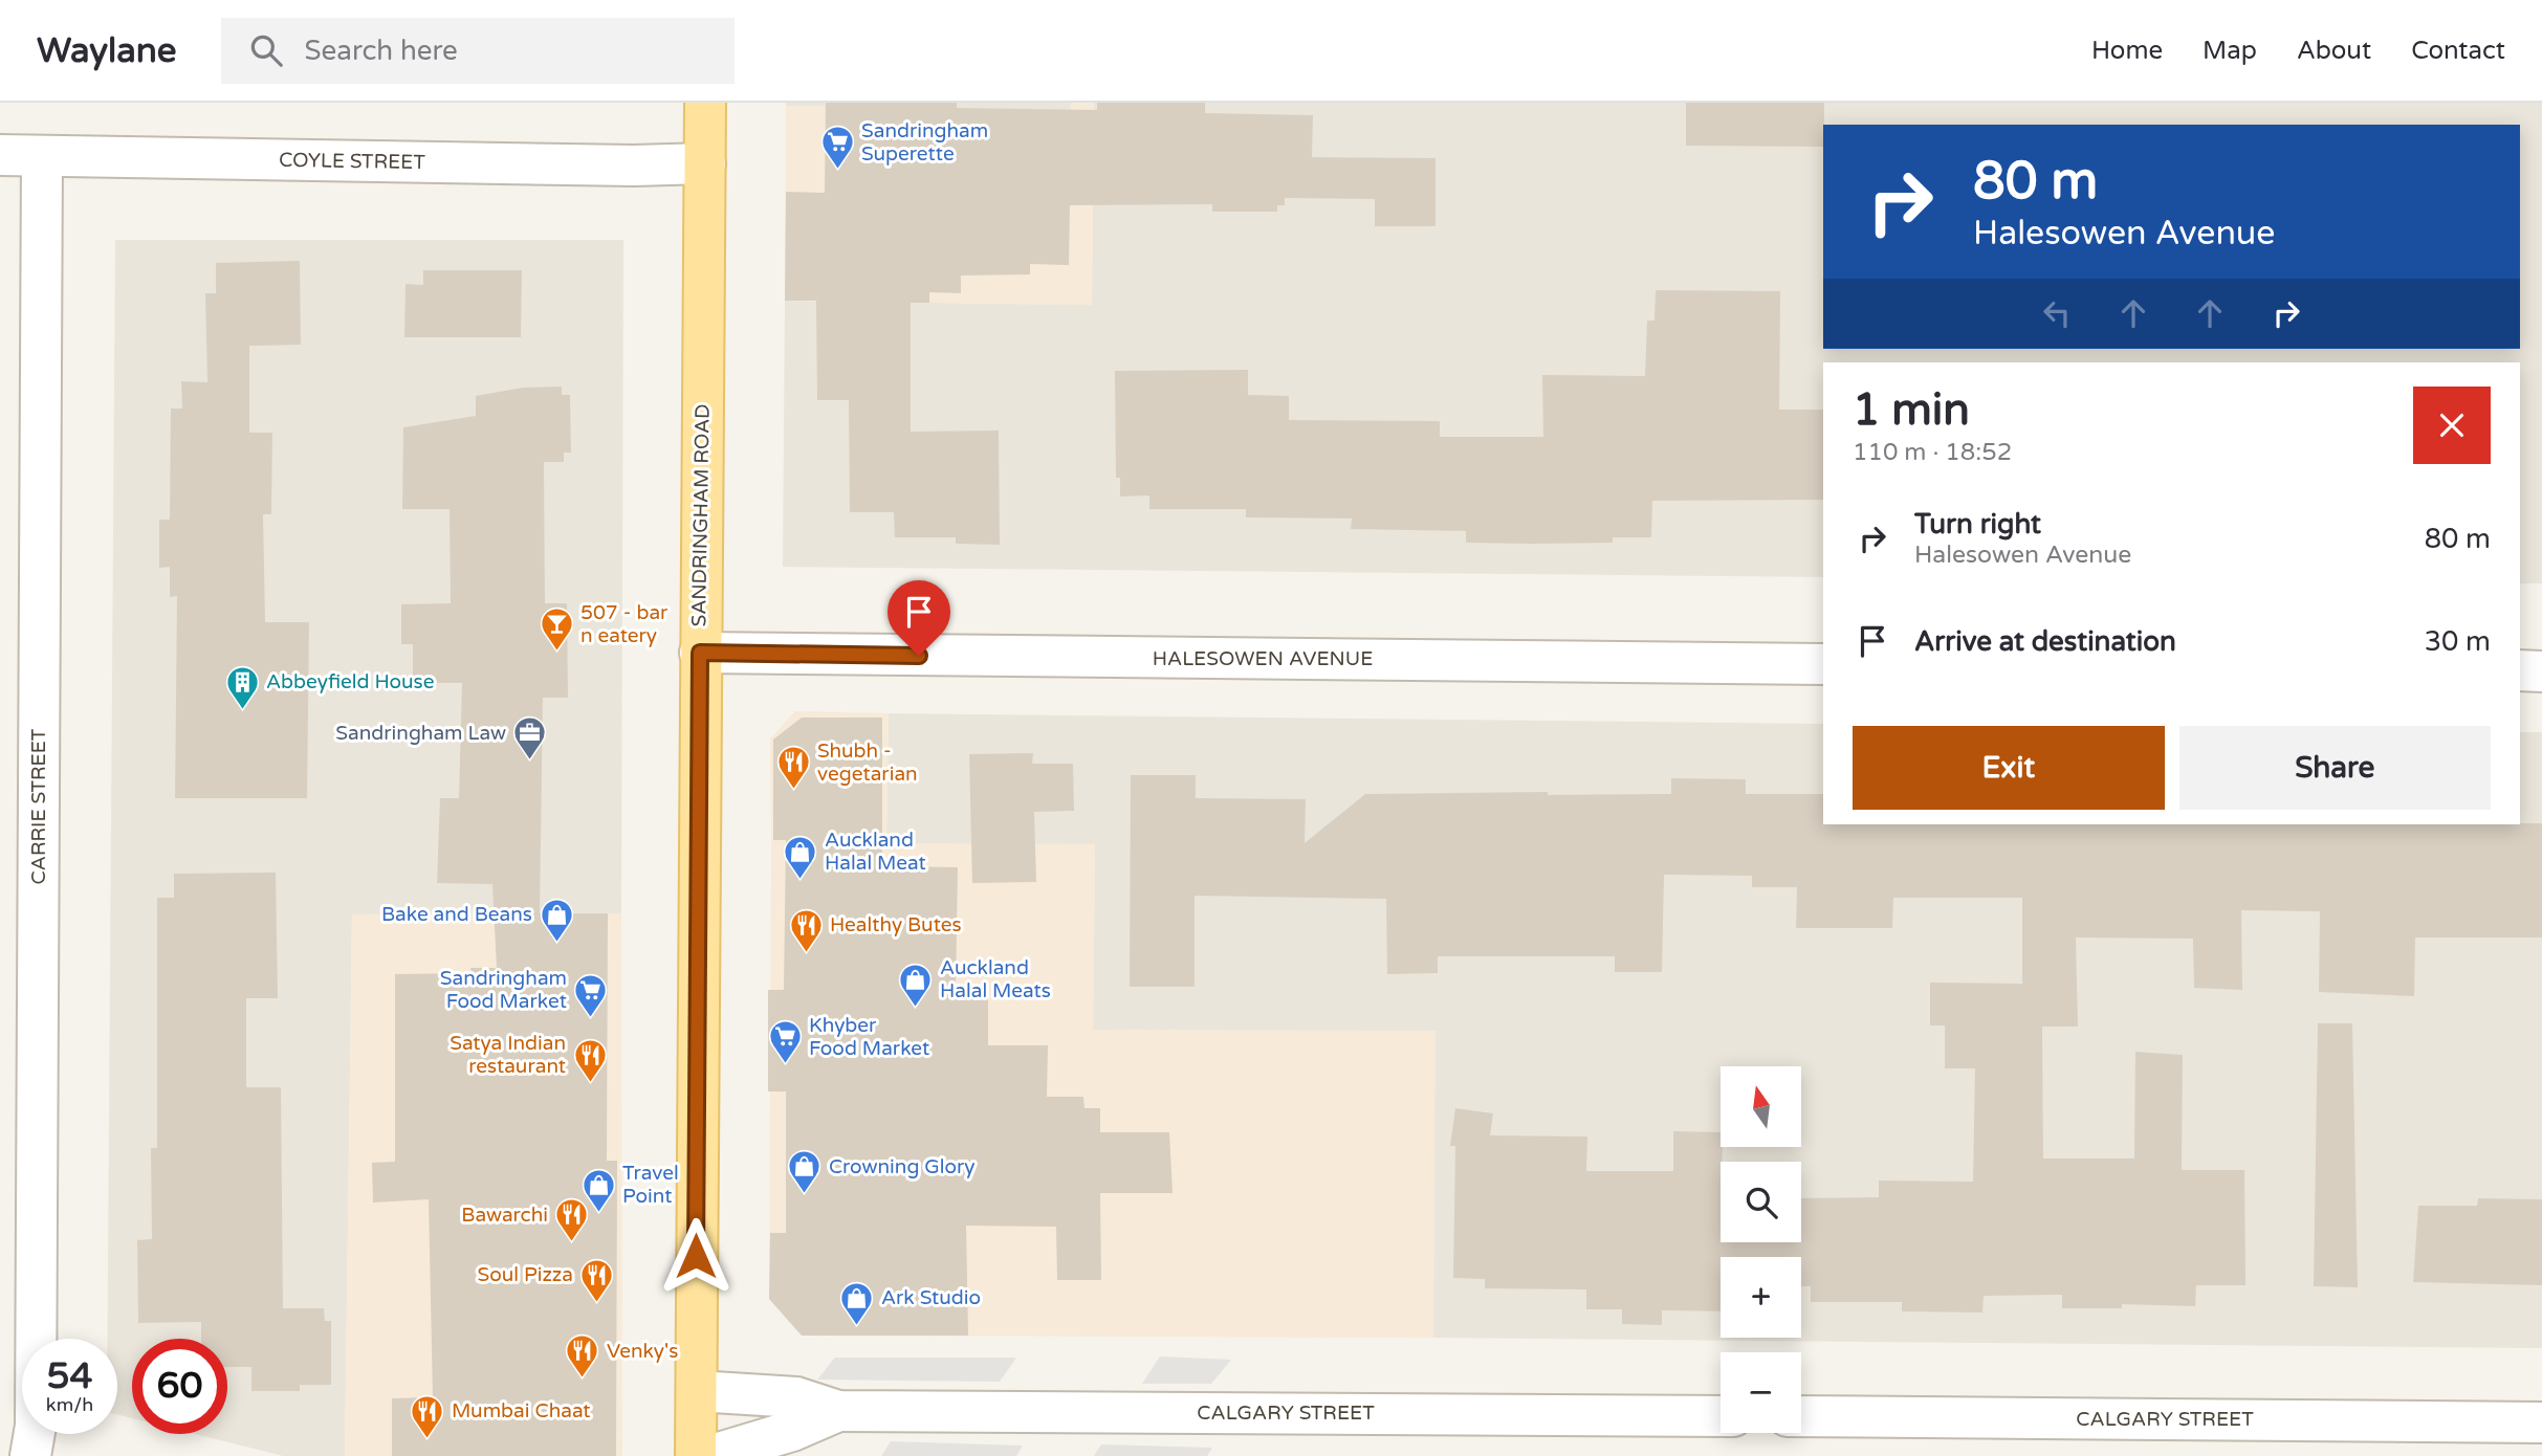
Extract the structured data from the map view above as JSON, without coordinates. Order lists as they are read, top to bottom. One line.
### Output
{"streets":{"main road":["SANDRINGHAM ROAD"],"street":["COYLE STREET","HALESOWEN AVENUE","CARRIE STREET","CALGARY STREET"]},"crossings":[["COYLE STREET","SANDRINGHAM ROAD"],["COYLE STREET","CARRIE STREET"],["SANDRINGHAM ROAD","HALESOWEN AVENUE"],["SANDRINGHAM ROAD","CALGARY STREET"]],"places":{"supermarket":["Sandringham Superette","Sandringham Food Market","Khyber Food Market"],"bar":["507 - bar n eatery"],"building":["Abbeyfield House"],"office":["Sandringham Law"],"restaurant":["Shubh - vegetarian","Healthy Butes","Satya Indian restaurant","Bawarchi","Soul Pizza","Venky's","Mumbai Chaat"],"shop":["Auckland Halal Meat","Bake and Beans","Auckland Halal Meats","Crowning Glory","Travel Point","Ark Studio"]},"north":"top","page":{"header":"Waylane","search":"Search here","nav":["Home","Map","About","Contact"],"turn":["80 m","Halesowen Avenue"],"heading":["1 min","110 m · 18:52"],"list":[{"name":"Turn right","note":"Halesowen Avenue","value":"80 m"},{"name":"Arrive at destination","value":"30 m"}],"buttons":["Exit","Share"],"map_buttons":["+","−"],"speed":"54 km/h","limit":"60"}}
